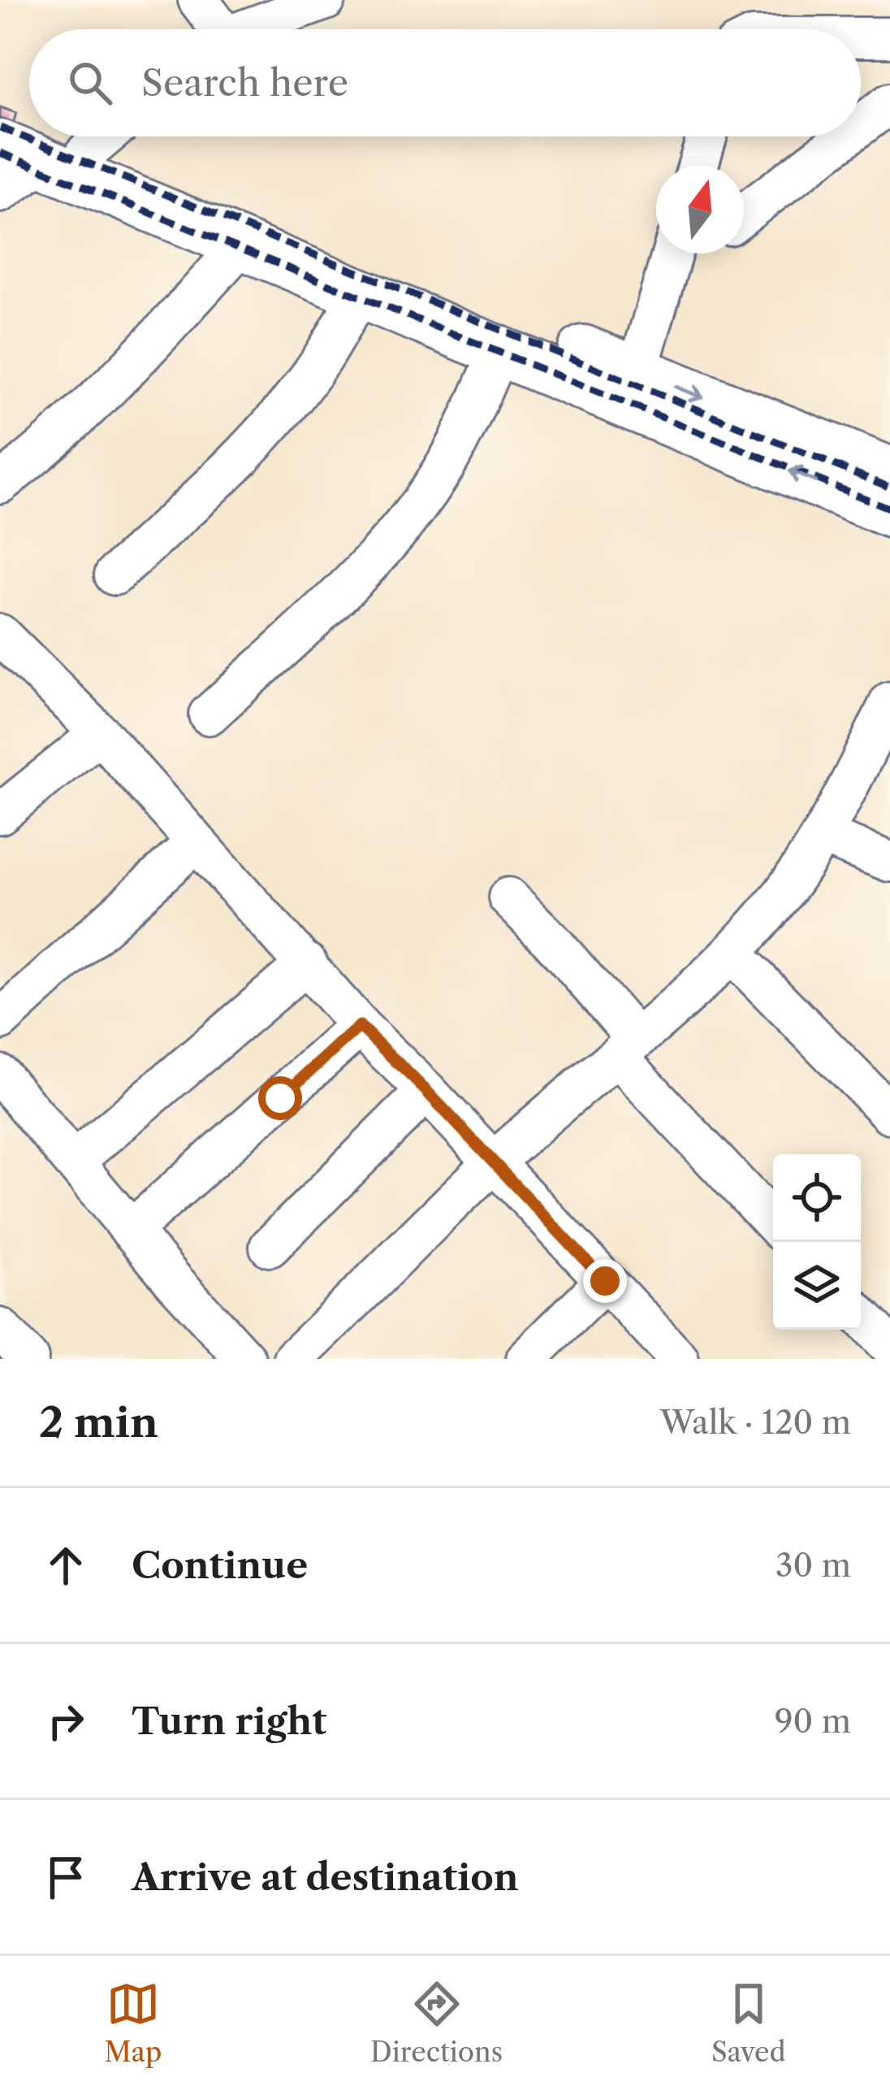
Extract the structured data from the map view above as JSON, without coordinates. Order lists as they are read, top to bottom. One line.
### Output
{"north":"top","page":{"search":"Search here","heading":["2 min","Walk · 120 m"],"list":[["Continue","30 m"],["Turn right","90 m"],"Arrive at destination"],"nav":["Map","Directions","Saved"]}}
